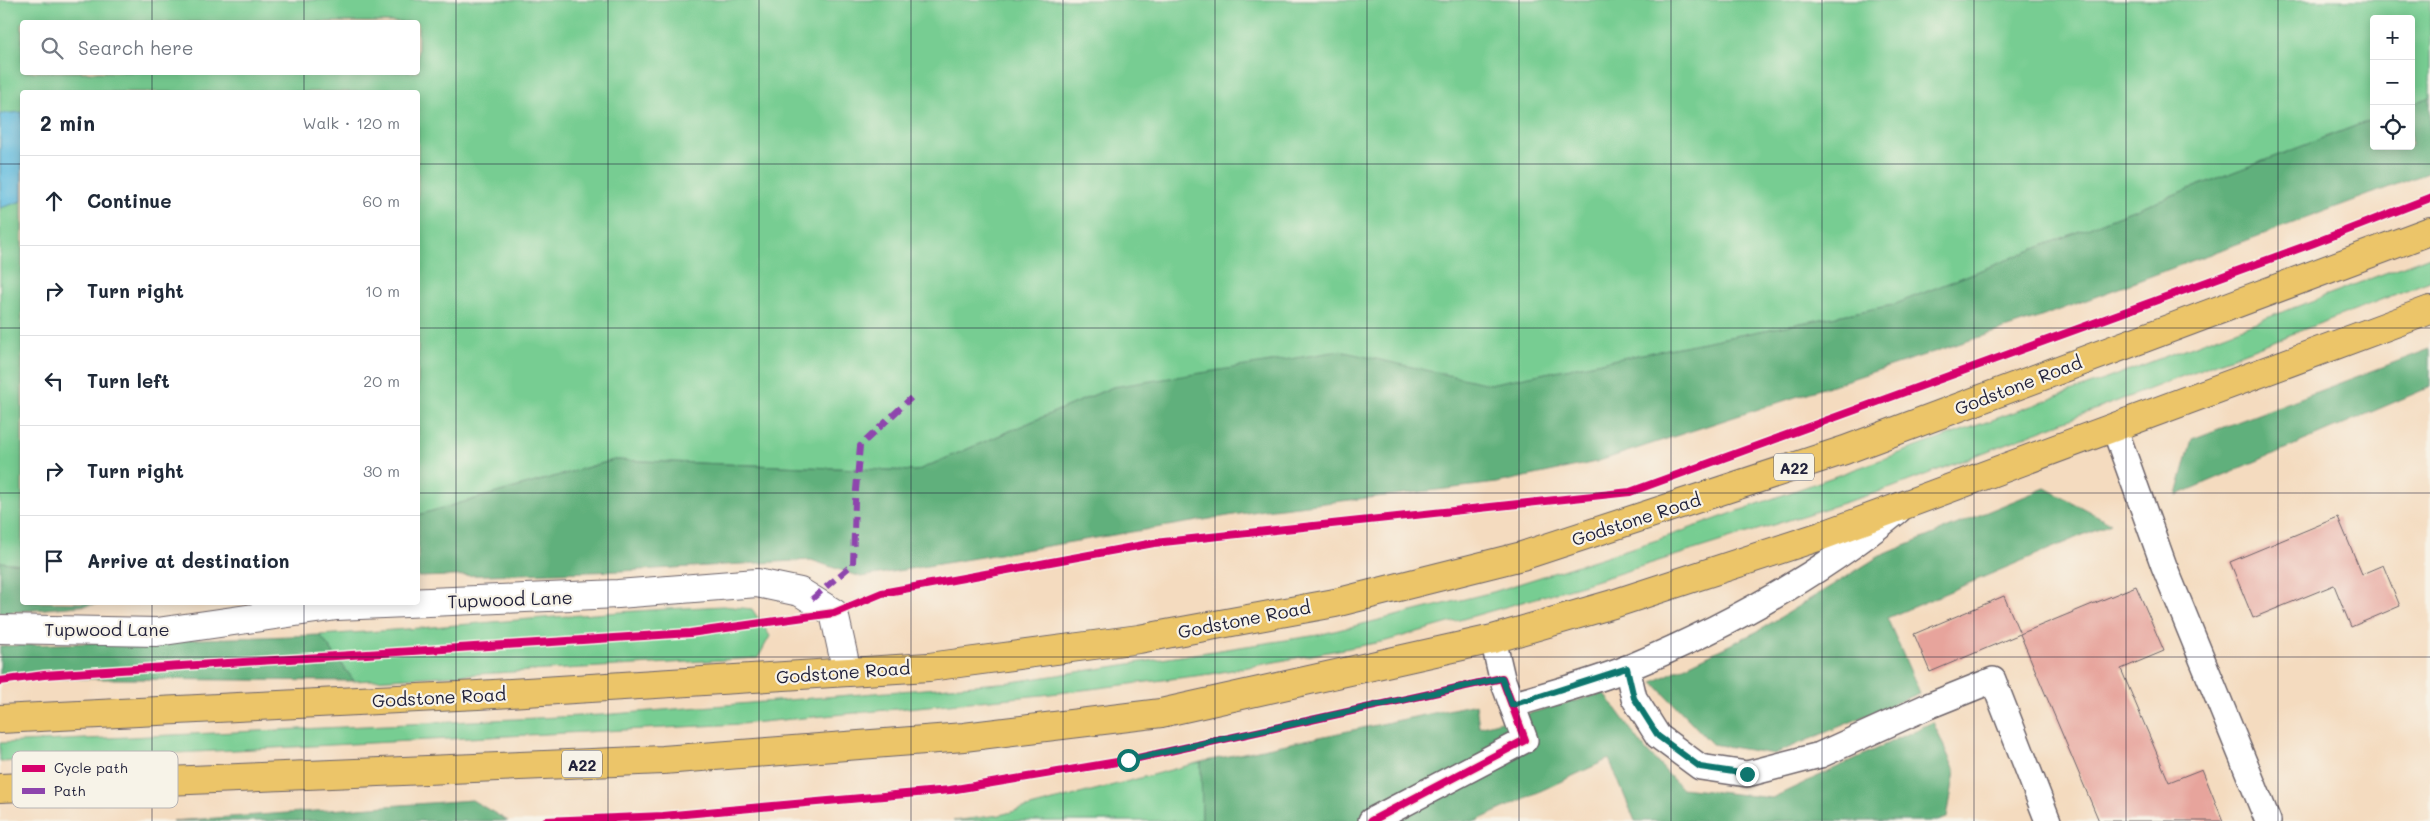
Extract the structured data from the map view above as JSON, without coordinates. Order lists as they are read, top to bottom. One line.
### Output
{"streets":{"highway":["Godstone Road","A22"],"street":["Tupwood Lane"]},"crossings":[["Godstone Road","Tupwood Lane"]],"legend":["Cycle path","Path"],"page":{"map_buttons":["+","−"],"search":"Search here","heading":["2 min","Walk · 120 m"],"list":[["Continue","60 m"],["Turn right","10 m"],["Turn left","20 m"],["Turn right","30 m"],"Arrive at destination"]}}
